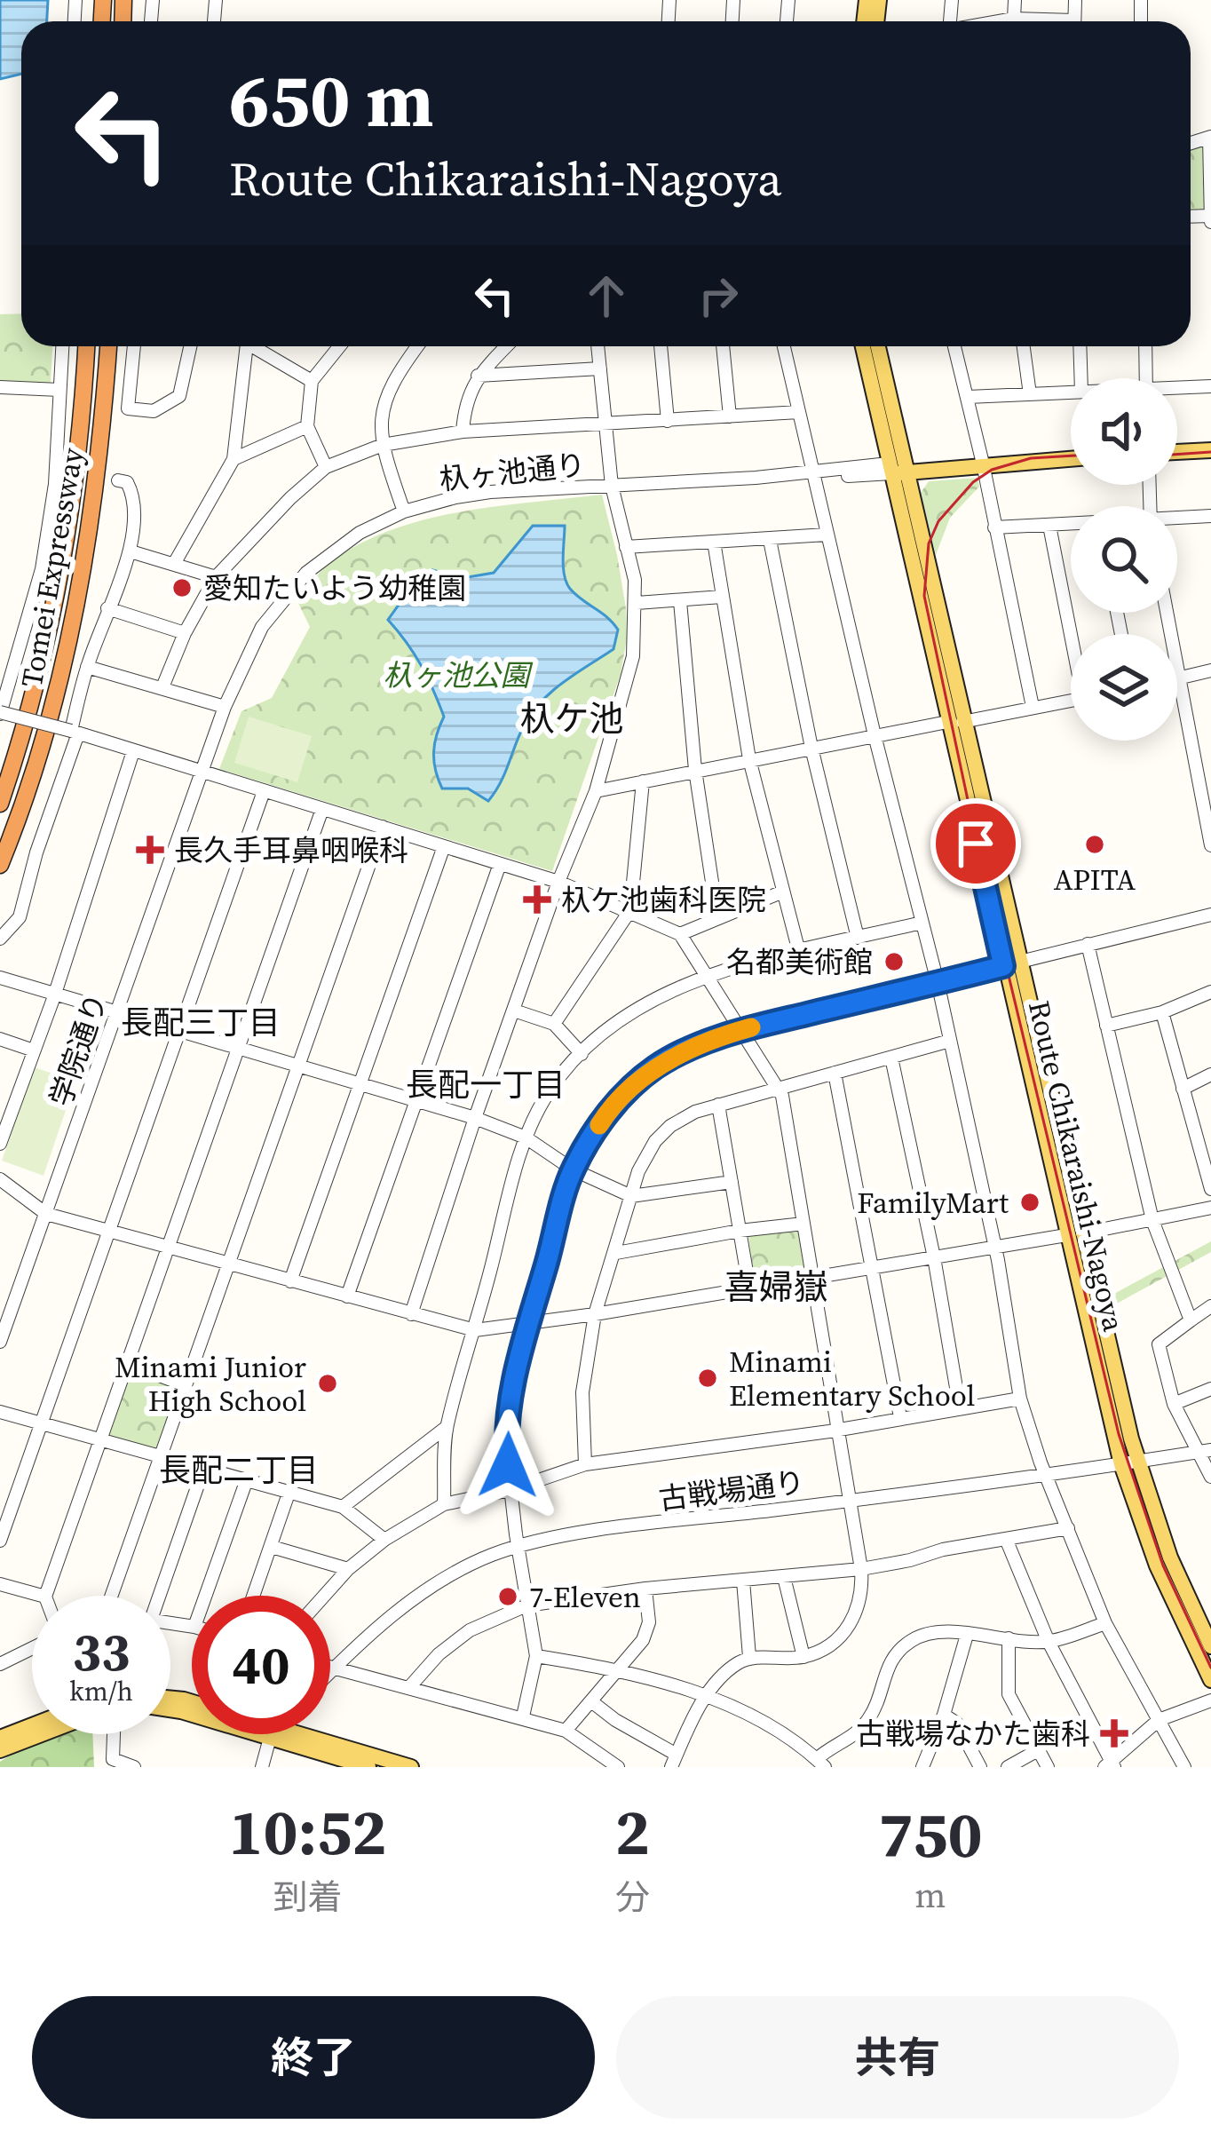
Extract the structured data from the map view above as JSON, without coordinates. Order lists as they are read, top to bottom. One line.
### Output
{"streets":{"highway":["Tomei Expressway"],"main road":["Route Chikaraishi-Nagoya"],"street":["杁ヶ池通り","学院通り","古戦場通り"]},"crossings":[["杁ヶ池通り","学院通り"],["杁ヶ池通り","Route Chikaraishi-Nagoya"],["Route Chikaraishi-Nagoya","古戦場通り"]],"districts":["杁ケ池","長配三丁目","長配一丁目","喜婦嶽","長配二丁目"],"parks":["杁ヶ池公園"],"places":{"other":["愛知たいよう幼稚園","APITA","名都美術館","FamilyMart","Minami Elementary School","Minami Junior High School","7-Eleven"],"health":["長久手耳鼻咽喉科","杁ケ池歯科医院","古戦場なかた歯科"]},"page":{"turn":["650 m","Route Chikaraishi-Nagoya"],"speed":"33 km/h","limit":"40","eta":["10:52","到着","2","分","750","m"],"buttons":["終了","共有"]}}
